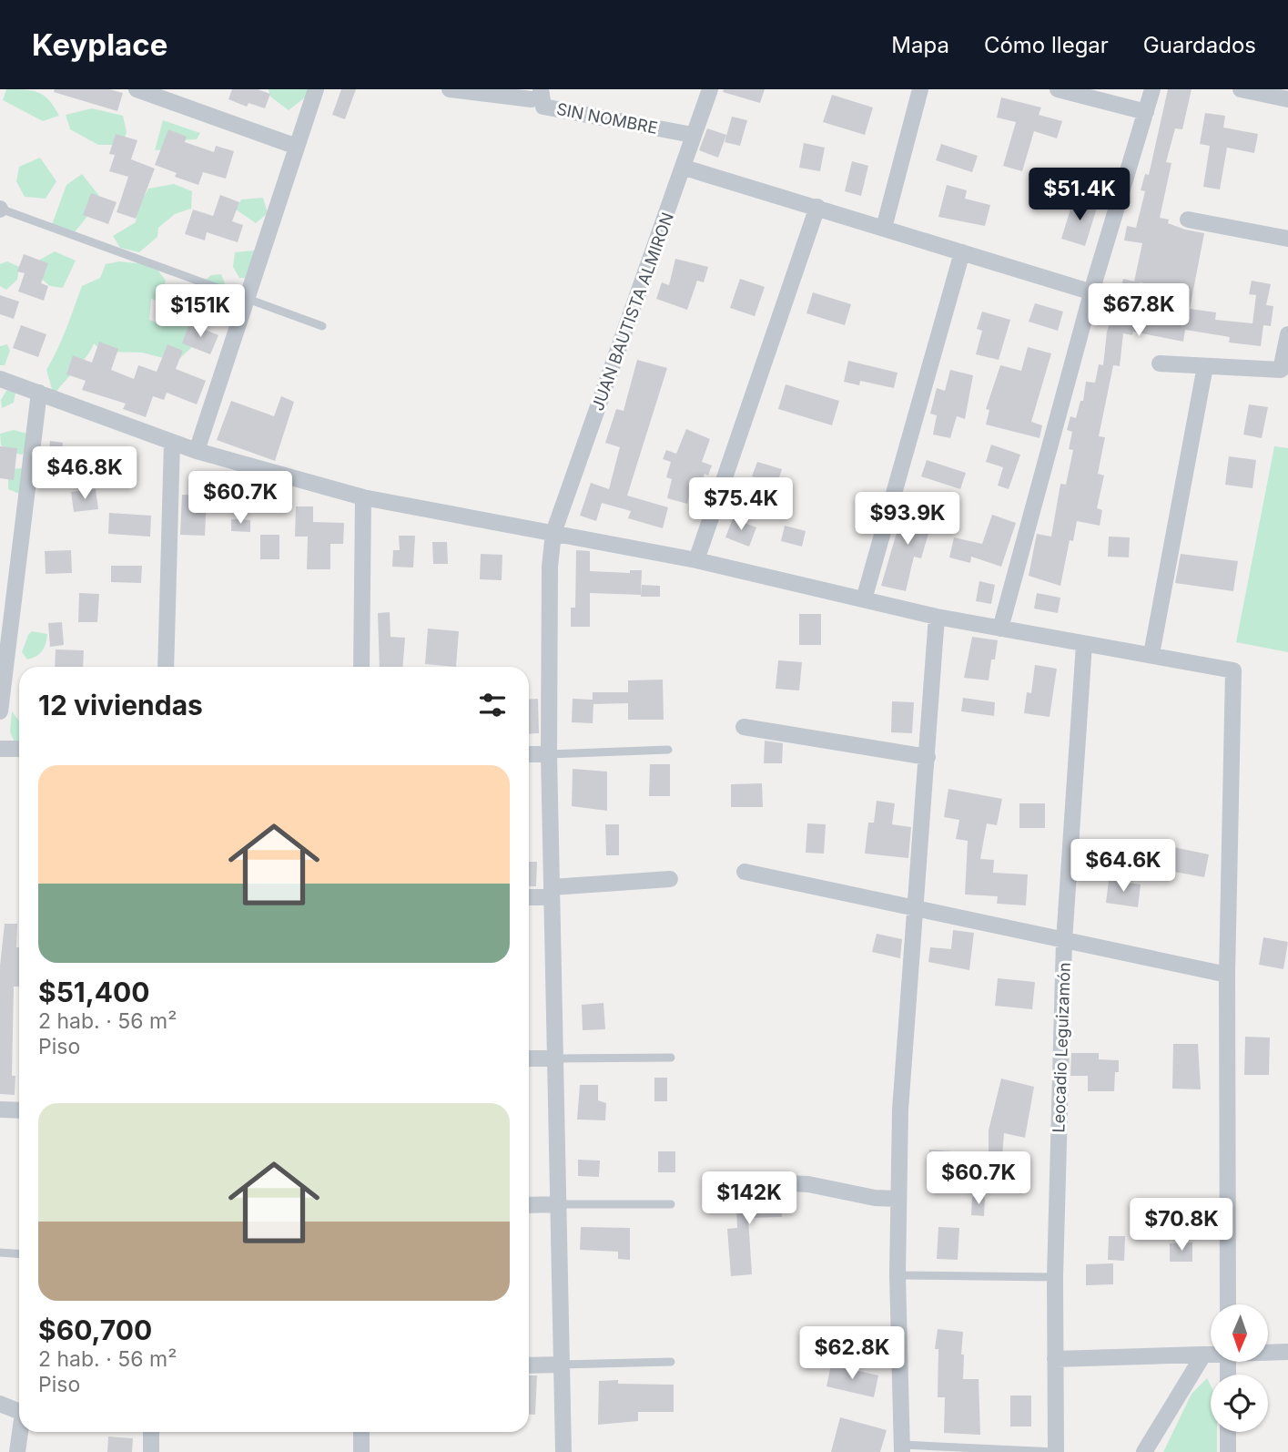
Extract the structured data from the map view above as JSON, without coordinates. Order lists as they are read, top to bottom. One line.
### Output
{"streets":{"street":["SIN NOMBRE","JUAN BAUTISTA ALMIRON","Leocadio Leguizamón"]},"north":"bottom","page":{"header":"Keyplace","nav":["Mapa","Cómo llegar","Guardados"],"price":["$51.4K","$67.8K","$151K","$46.8K","$60.7K","$75.4K","$93.9K","$64.6K","$60.7K","$142K","$70.8K","$62.8K"],"heading":"12 viviendas","list":[{"name":"$51,400","note":"2 hab. · 56 m² · Piso"},{"name":"$60,700","note":"2 hab. · 56 m² · Piso"}]}}
